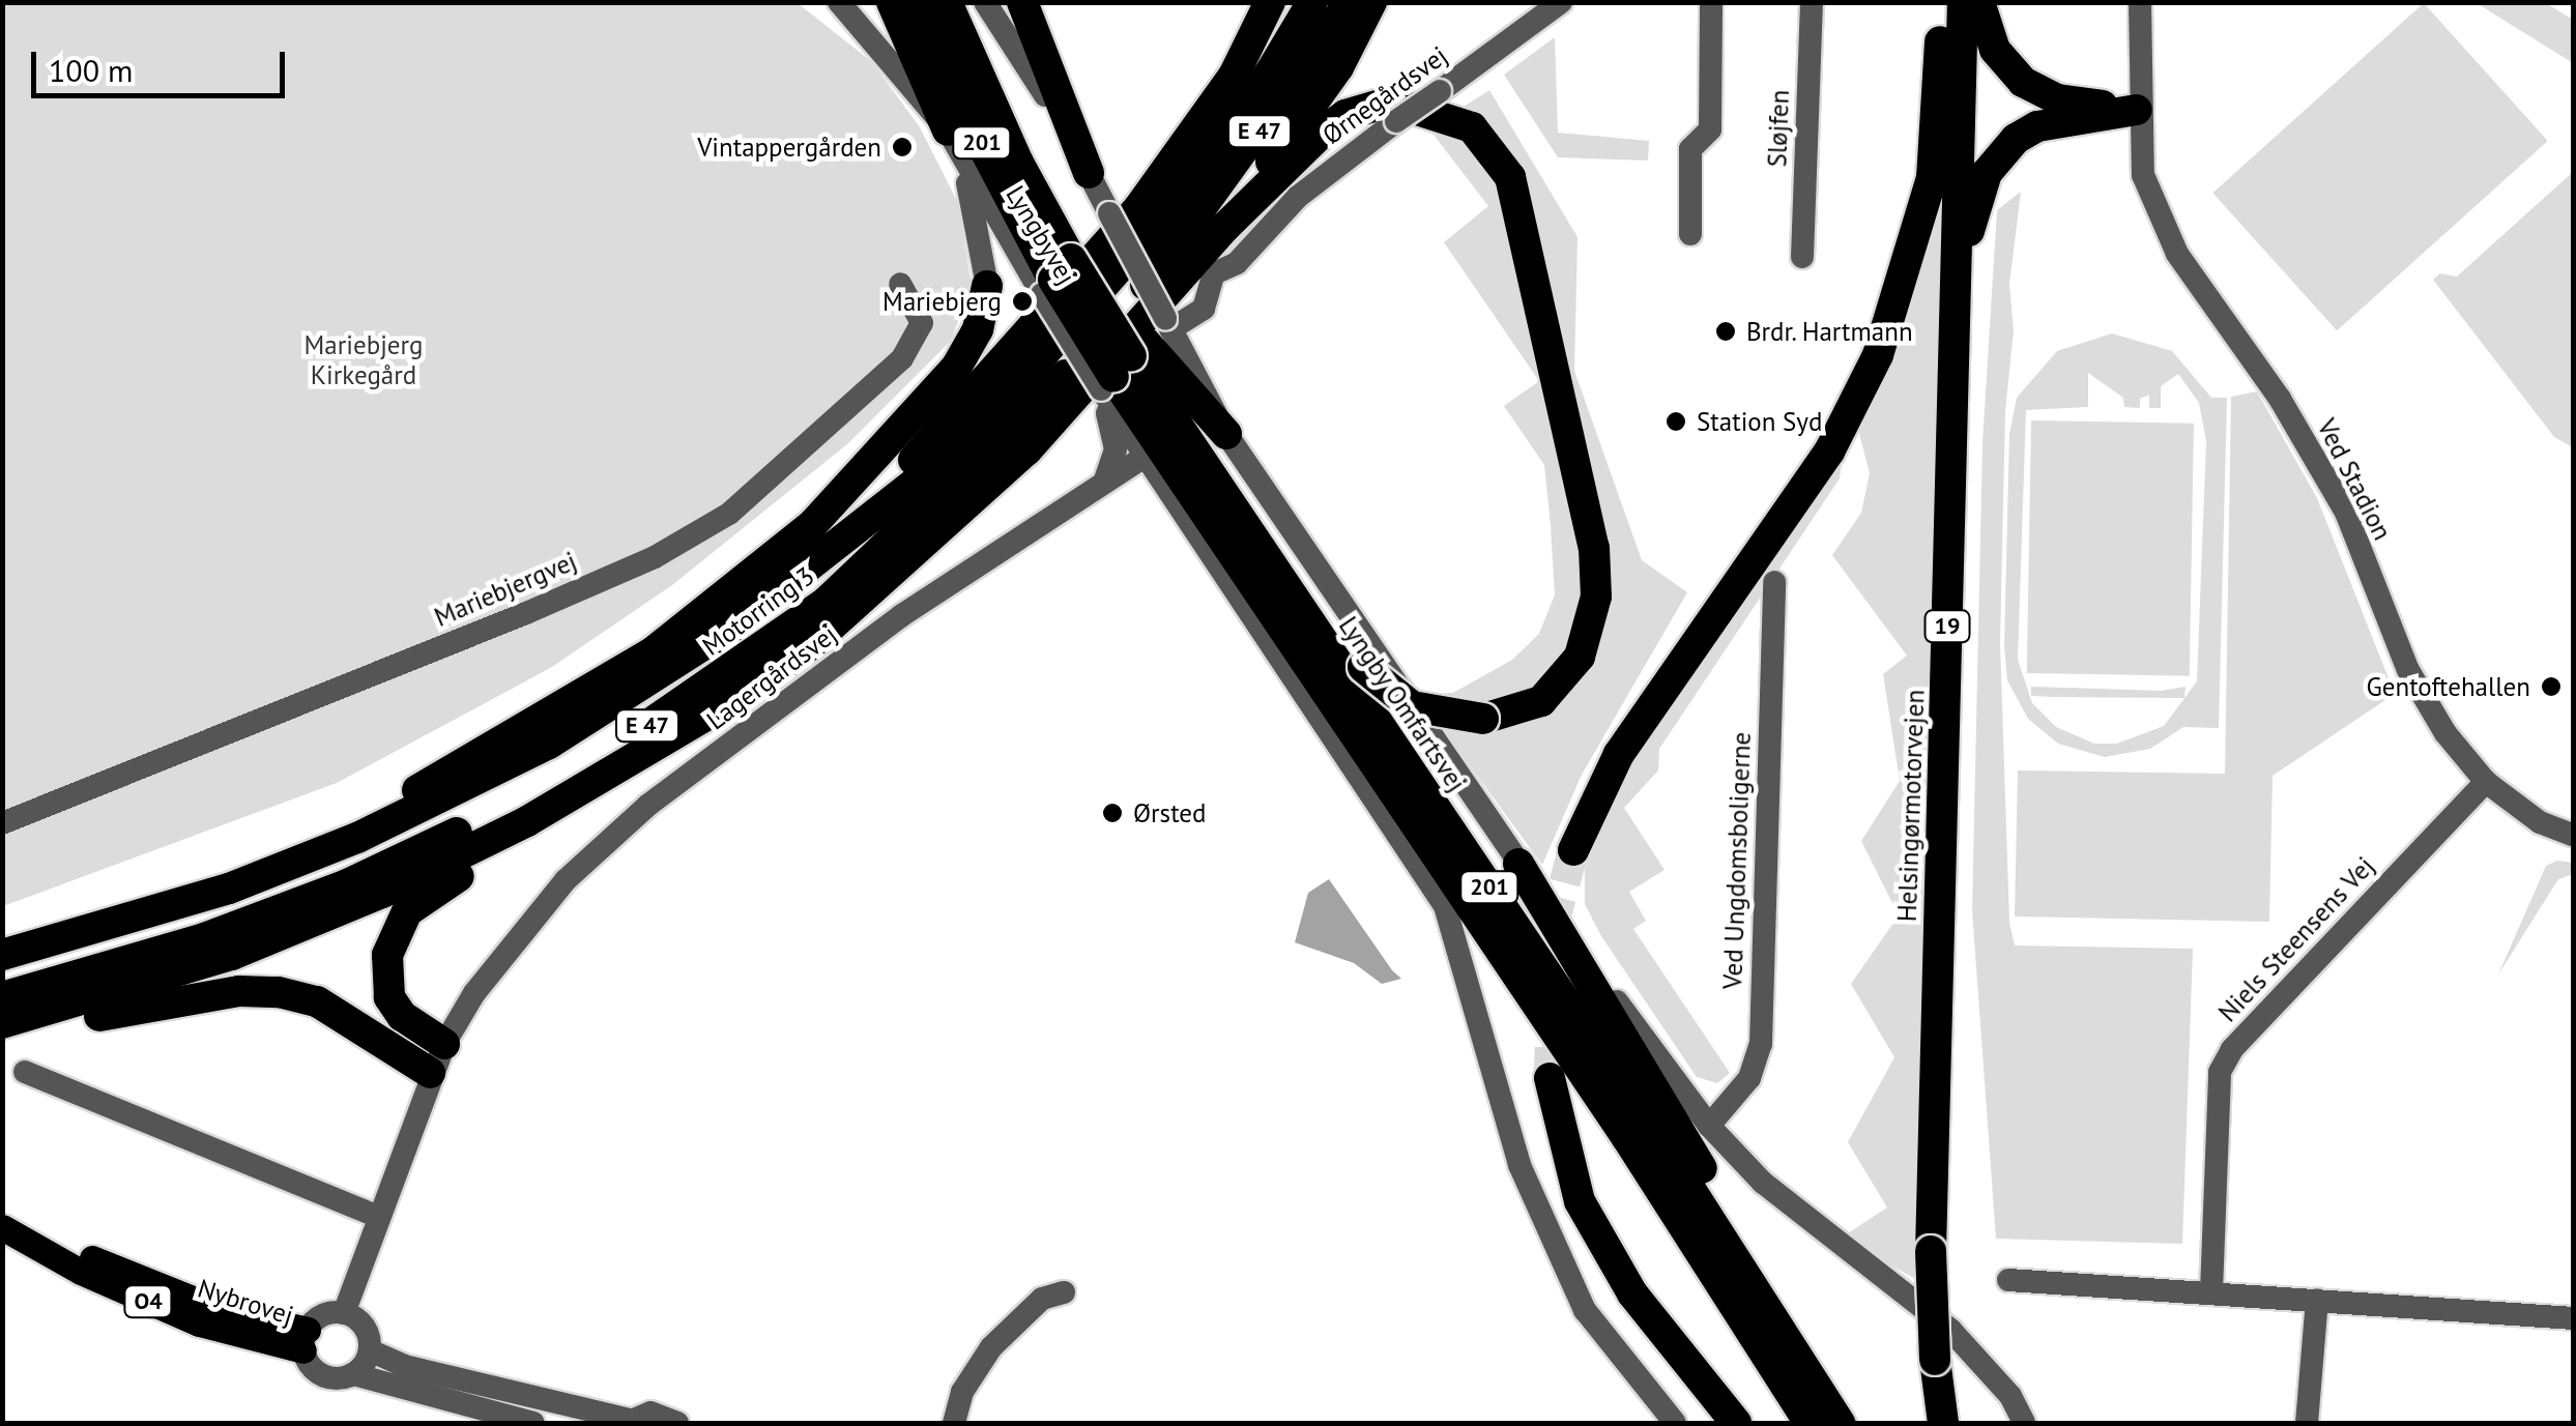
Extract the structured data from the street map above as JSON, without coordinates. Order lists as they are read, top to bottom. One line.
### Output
{"streets":{"highway":["E 47","201","Motorring 3","19","Lyngby Omfartsvej","Helsingørmotorvejen"],"main road":["O4","Nybrovej"],"street":["Ørnegårdsvej","Sløjfen","Lyngbyvej","Ved Stadion","Mariebjergvej","Lagergårdsvej","Ved Ungdomsboligerne","Niels Steensens Vej"]},"crossings":[["Ørnegårdsvej","201"],["Ørnegårdsvej","Lyngbyvej"],["Ørnegårdsvej","Lyngby Omfartsvej"],["201","Lyngbyvej"],["201","Lyngby Omfartsvej"],["Lyngbyvej","Lagergårdsvej"],["Lyngbyvej","Lyngby Omfartsvej"],["Ved Stadion","Niels Steensens Vej"],["Lagergårdsvej","Nybrovej"]],"parks":["Mariebjerg Kirkegård"],"places":["Vintappergården","Mariebjerg","Brdr. Hartmann","Station Syd","Gentoftehallen","Ørsted"],"scale_bar":"100 m"}
